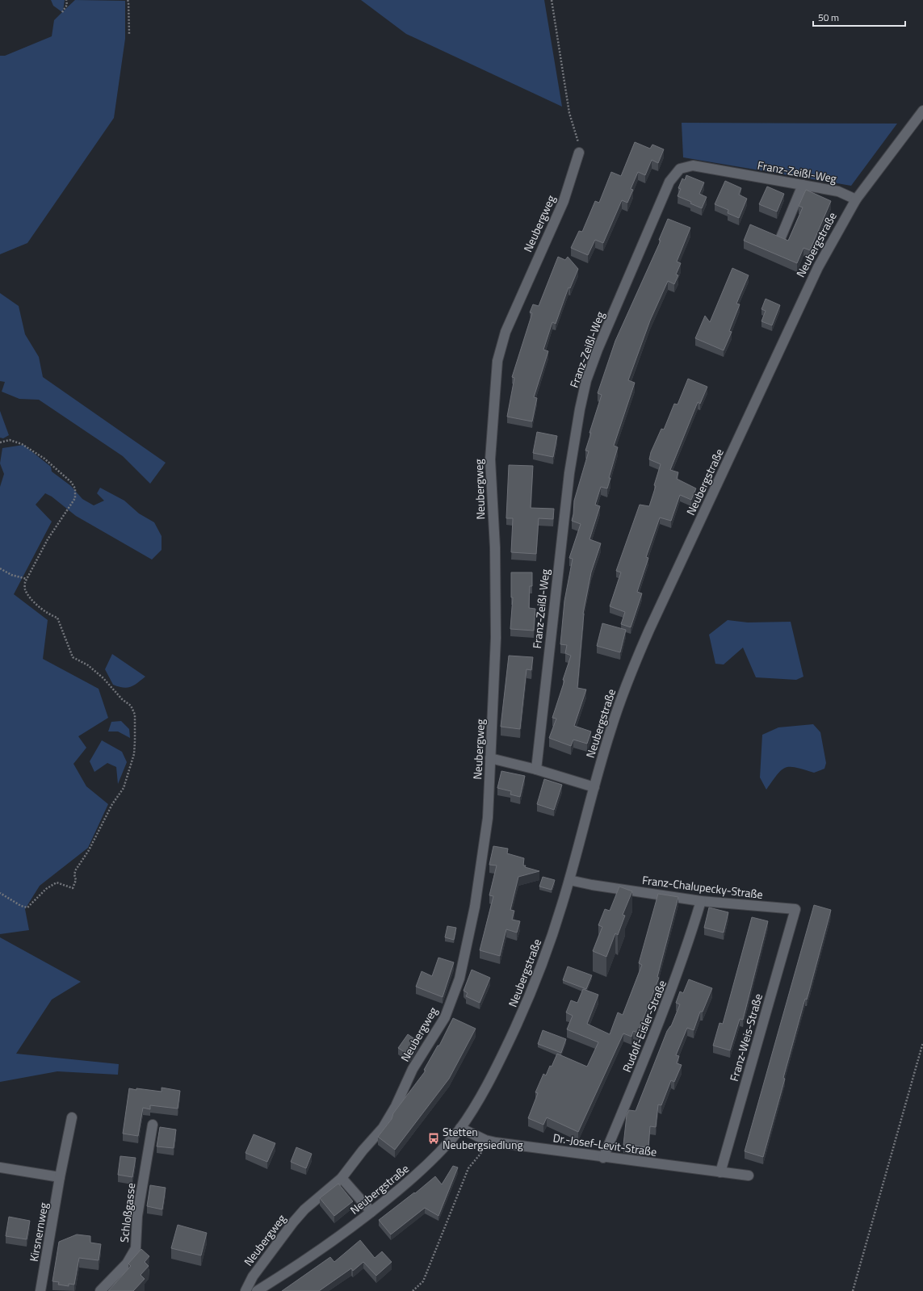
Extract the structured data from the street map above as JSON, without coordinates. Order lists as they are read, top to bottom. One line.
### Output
{"streets":{"street":["Franz-Zeißl-Weg","Neubergweg","Neubergstraße","Franz-Chalupecky-Straße","Rudolf-Eisler-Straße","Franz-Weis-Straße","Dr.-Josef-Levit-Straße","Schloßgasse","Kirsnernweg"]},"crossings":[["Franz-Zeißl-Weg","Neubergstraße"],["Neubergstraße","Franz-Chalupecky-Straße"],["Neubergstraße","Dr.-Josef-Levit-Straße"],["Franz-Chalupecky-Straße","Rudolf-Eisler-Straße"],["Franz-Chalupecky-Straße","Franz-Weis-Straße"],["Rudolf-Eisler-Straße","Dr.-Josef-Levit-Straße"],["Franz-Weis-Straße","Dr.-Josef-Levit-Straße"]],"places":{"bus stop":["Stetten Neubergsiedlung"]},"scale_bar":"50 m"}
